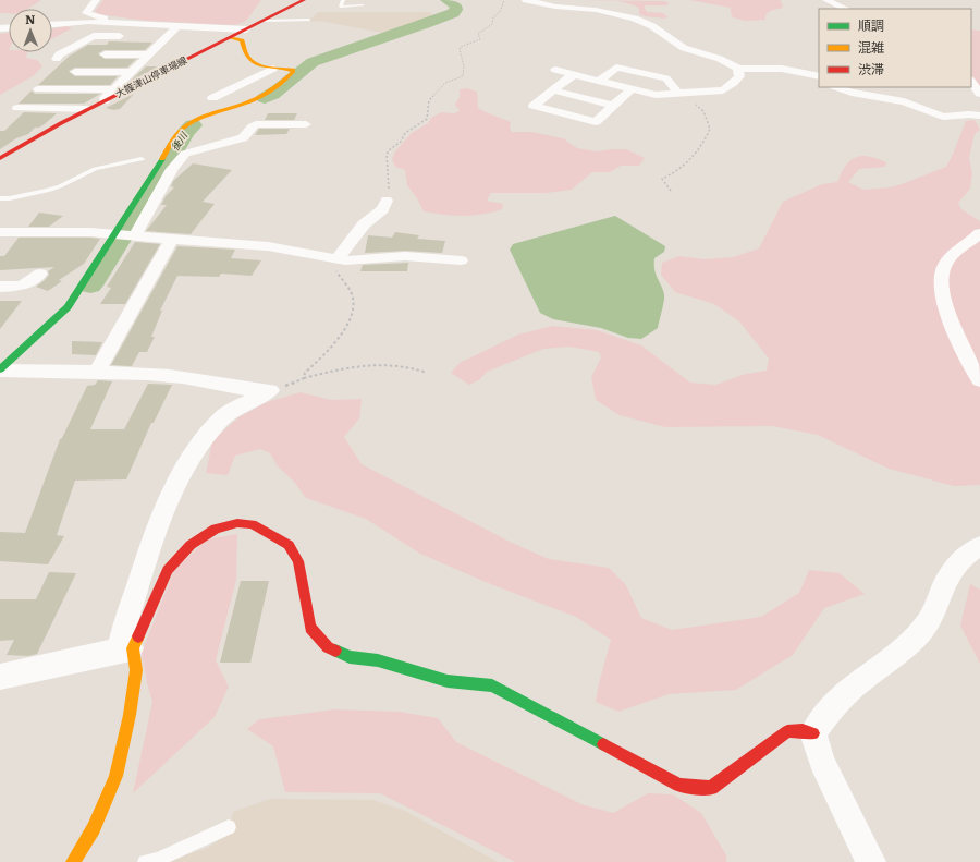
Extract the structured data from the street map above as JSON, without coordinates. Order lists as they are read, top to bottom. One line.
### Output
{"streets":{"street":["大篠津山停車場線"]},"water":["後川"],"legend":["順調","混雑","渋滞"],"north":"top"}
